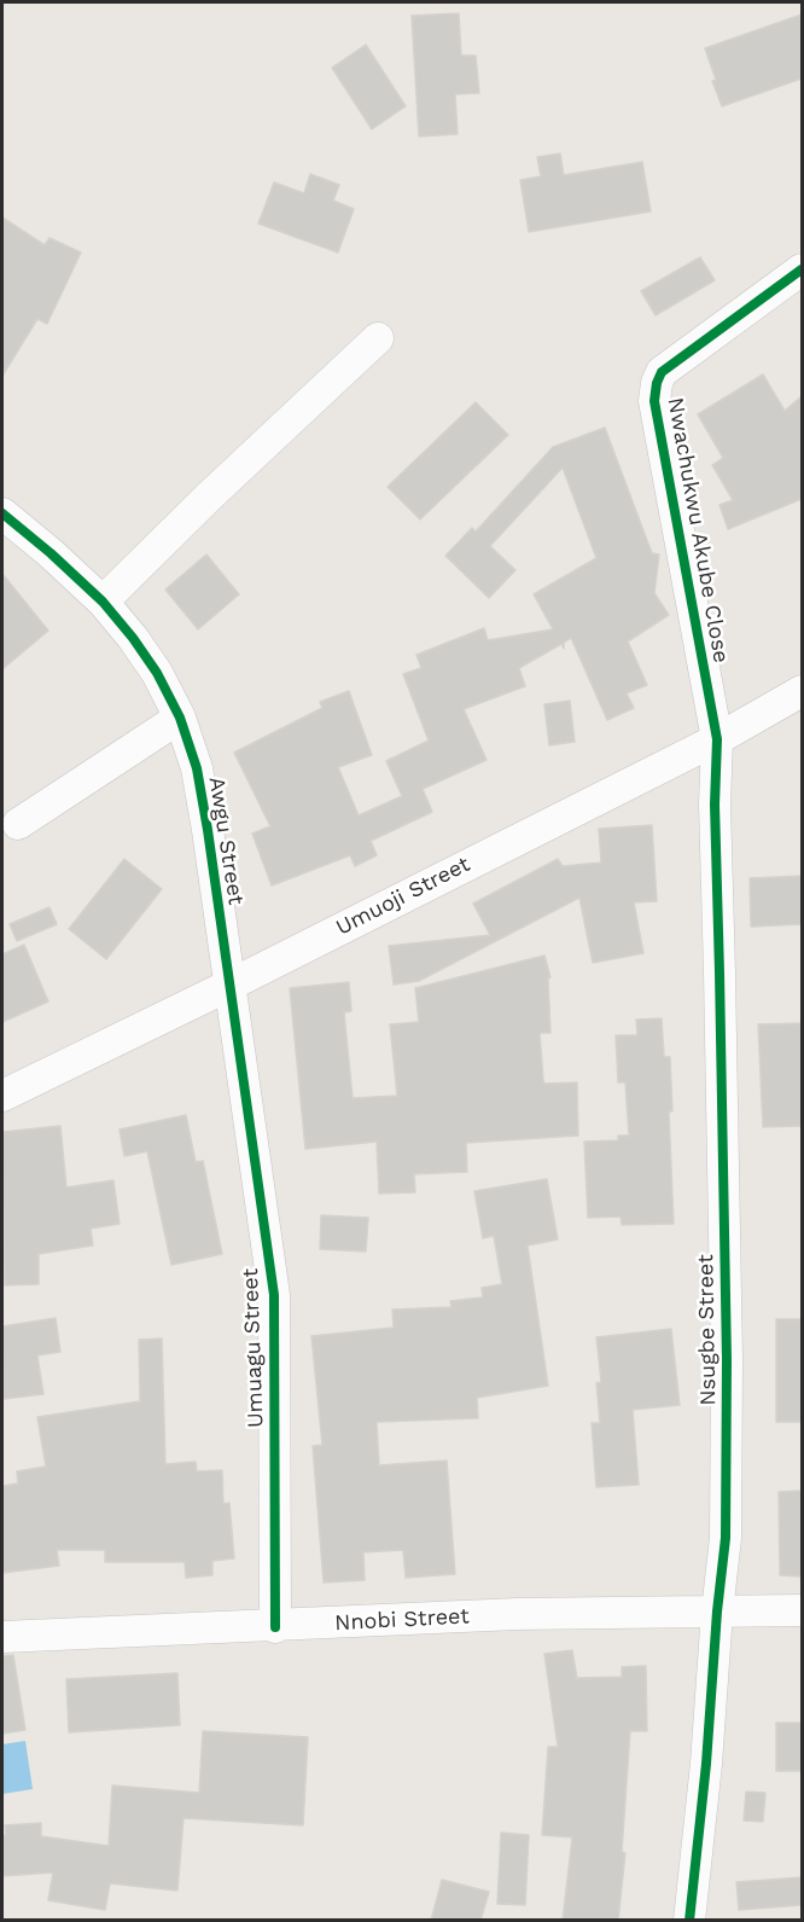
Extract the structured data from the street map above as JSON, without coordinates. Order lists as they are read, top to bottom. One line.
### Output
{"streets":{"street":["Nwachukwu Akube Close","Awgu Street","Umuoji Street","Nsugbe Street","Umuagu Street","Nnobi Street"]},"crossings":[["Nwachukwu Akube Close","Umuoji Street"],["Nwachukwu Akube Close","Nsugbe Street"],["Awgu Street","Umuoji Street"],["Awgu Street","Umuagu Street"],["Umuoji Street","Nsugbe Street"],["Umuoji Street","Umuagu Street"],["Nsugbe Street","Nnobi Street"],["Umuagu Street","Nnobi Street"]]}
